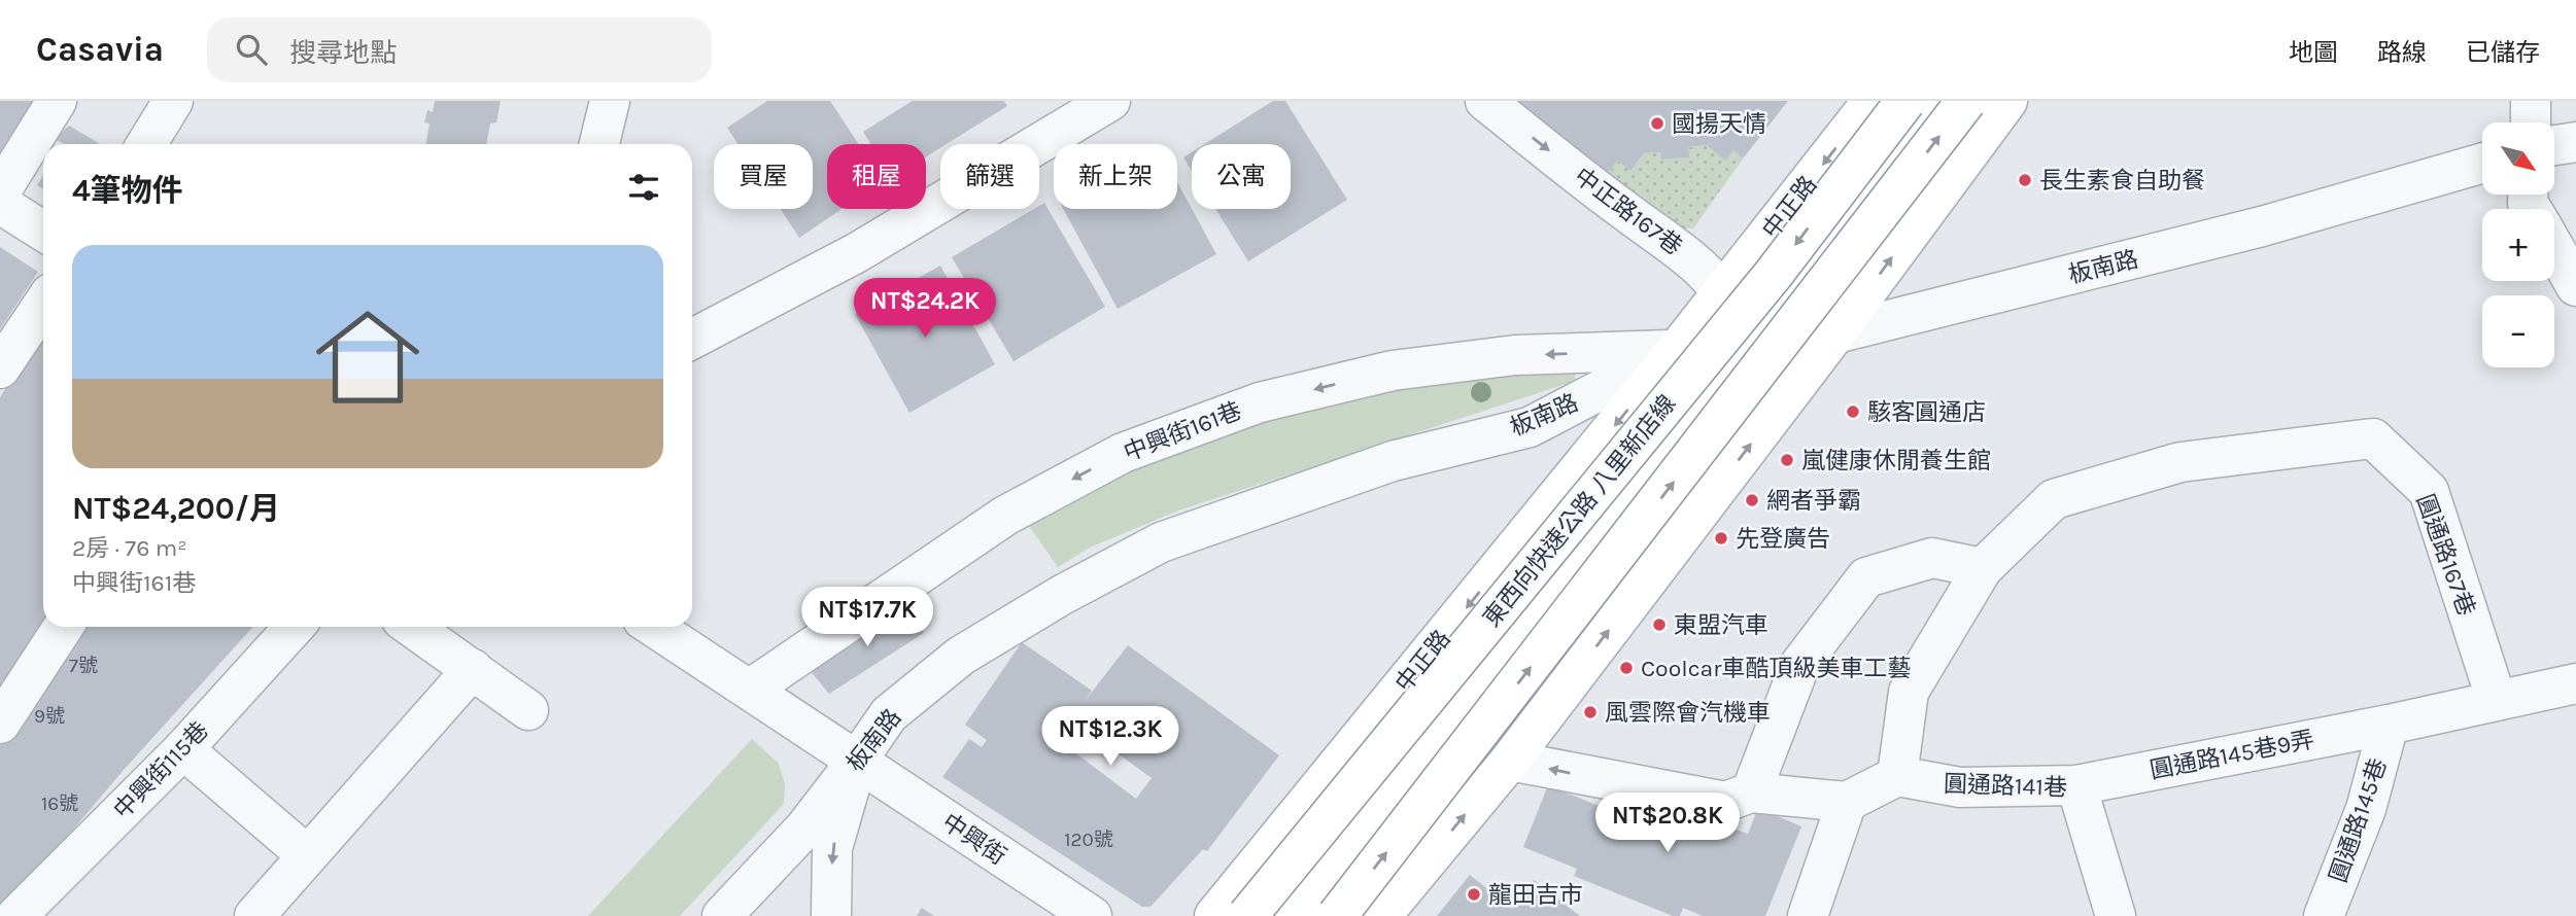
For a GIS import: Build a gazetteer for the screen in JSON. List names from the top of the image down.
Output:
{
  "streets": {
    "main road": ["中正路", "東西向快速公路 八里新店線"],
    "street": [
      "中正路167巷",
      "板南路",
      "中興街161巷",
      "圓通路167巷",
      "圓通路145巷9弄",
      "中興街115巷",
      "圓通路141巷",
      "圓通路145巷",
      "中興街"
    ]
  },
  "crossings": [
    ["中正路", "中正路167巷"],
    ["中正路", "板南路"],
    ["中正路", "中興街161巷"],
    ["中正路167巷", "板南路"],
    ["板南路", "中興街161巷"],
    ["板南路", "中興街"],
    ["中興街161巷", "中興街"],
    ["圓通路145巷9弄", "圓通路141巷"],
    ["圓通路145巷9弄", "圓通路145巷"]
  ],
  "one_way": ["中正路167巷"],
  "places": [
    "國揚天情",
    "長生素食自助餐",
    "駭客圓通店",
    "嵐健康休閒養生館",
    "網者爭霸",
    "先登廣告",
    "東盟汽車",
    "Coolcar車酷頂級美車工藝",
    "風雲際會汽機車",
    "龍田吉市"
  ],
  "house_numbers": [
    "7號",
    "9號",
    "16號",
    "120號"
  ],
  "north": "bottom right",
  "page": {
    "header": "Casavia",
    "search": "搜尋地點",
    "nav": ["地圖", "路線", "已儲存"],
    "map_buttons": ["+", "−"],
    "chip": [
      "買屋",
      "租屋",
      "篩選",
      "新上架",
      "公寓"
    ],
    "heading": "4筆物件",
    "list": [
      {
        "name": "NT$24,200/月",
        "note": "2房 · 76 m² · 中興街161巷"
      }
    ],
    "price": [
      "NT$24.2K",
      "NT$17.7K",
      "NT$12.3K",
      "NT$20.8K"
    ]
  }
}
